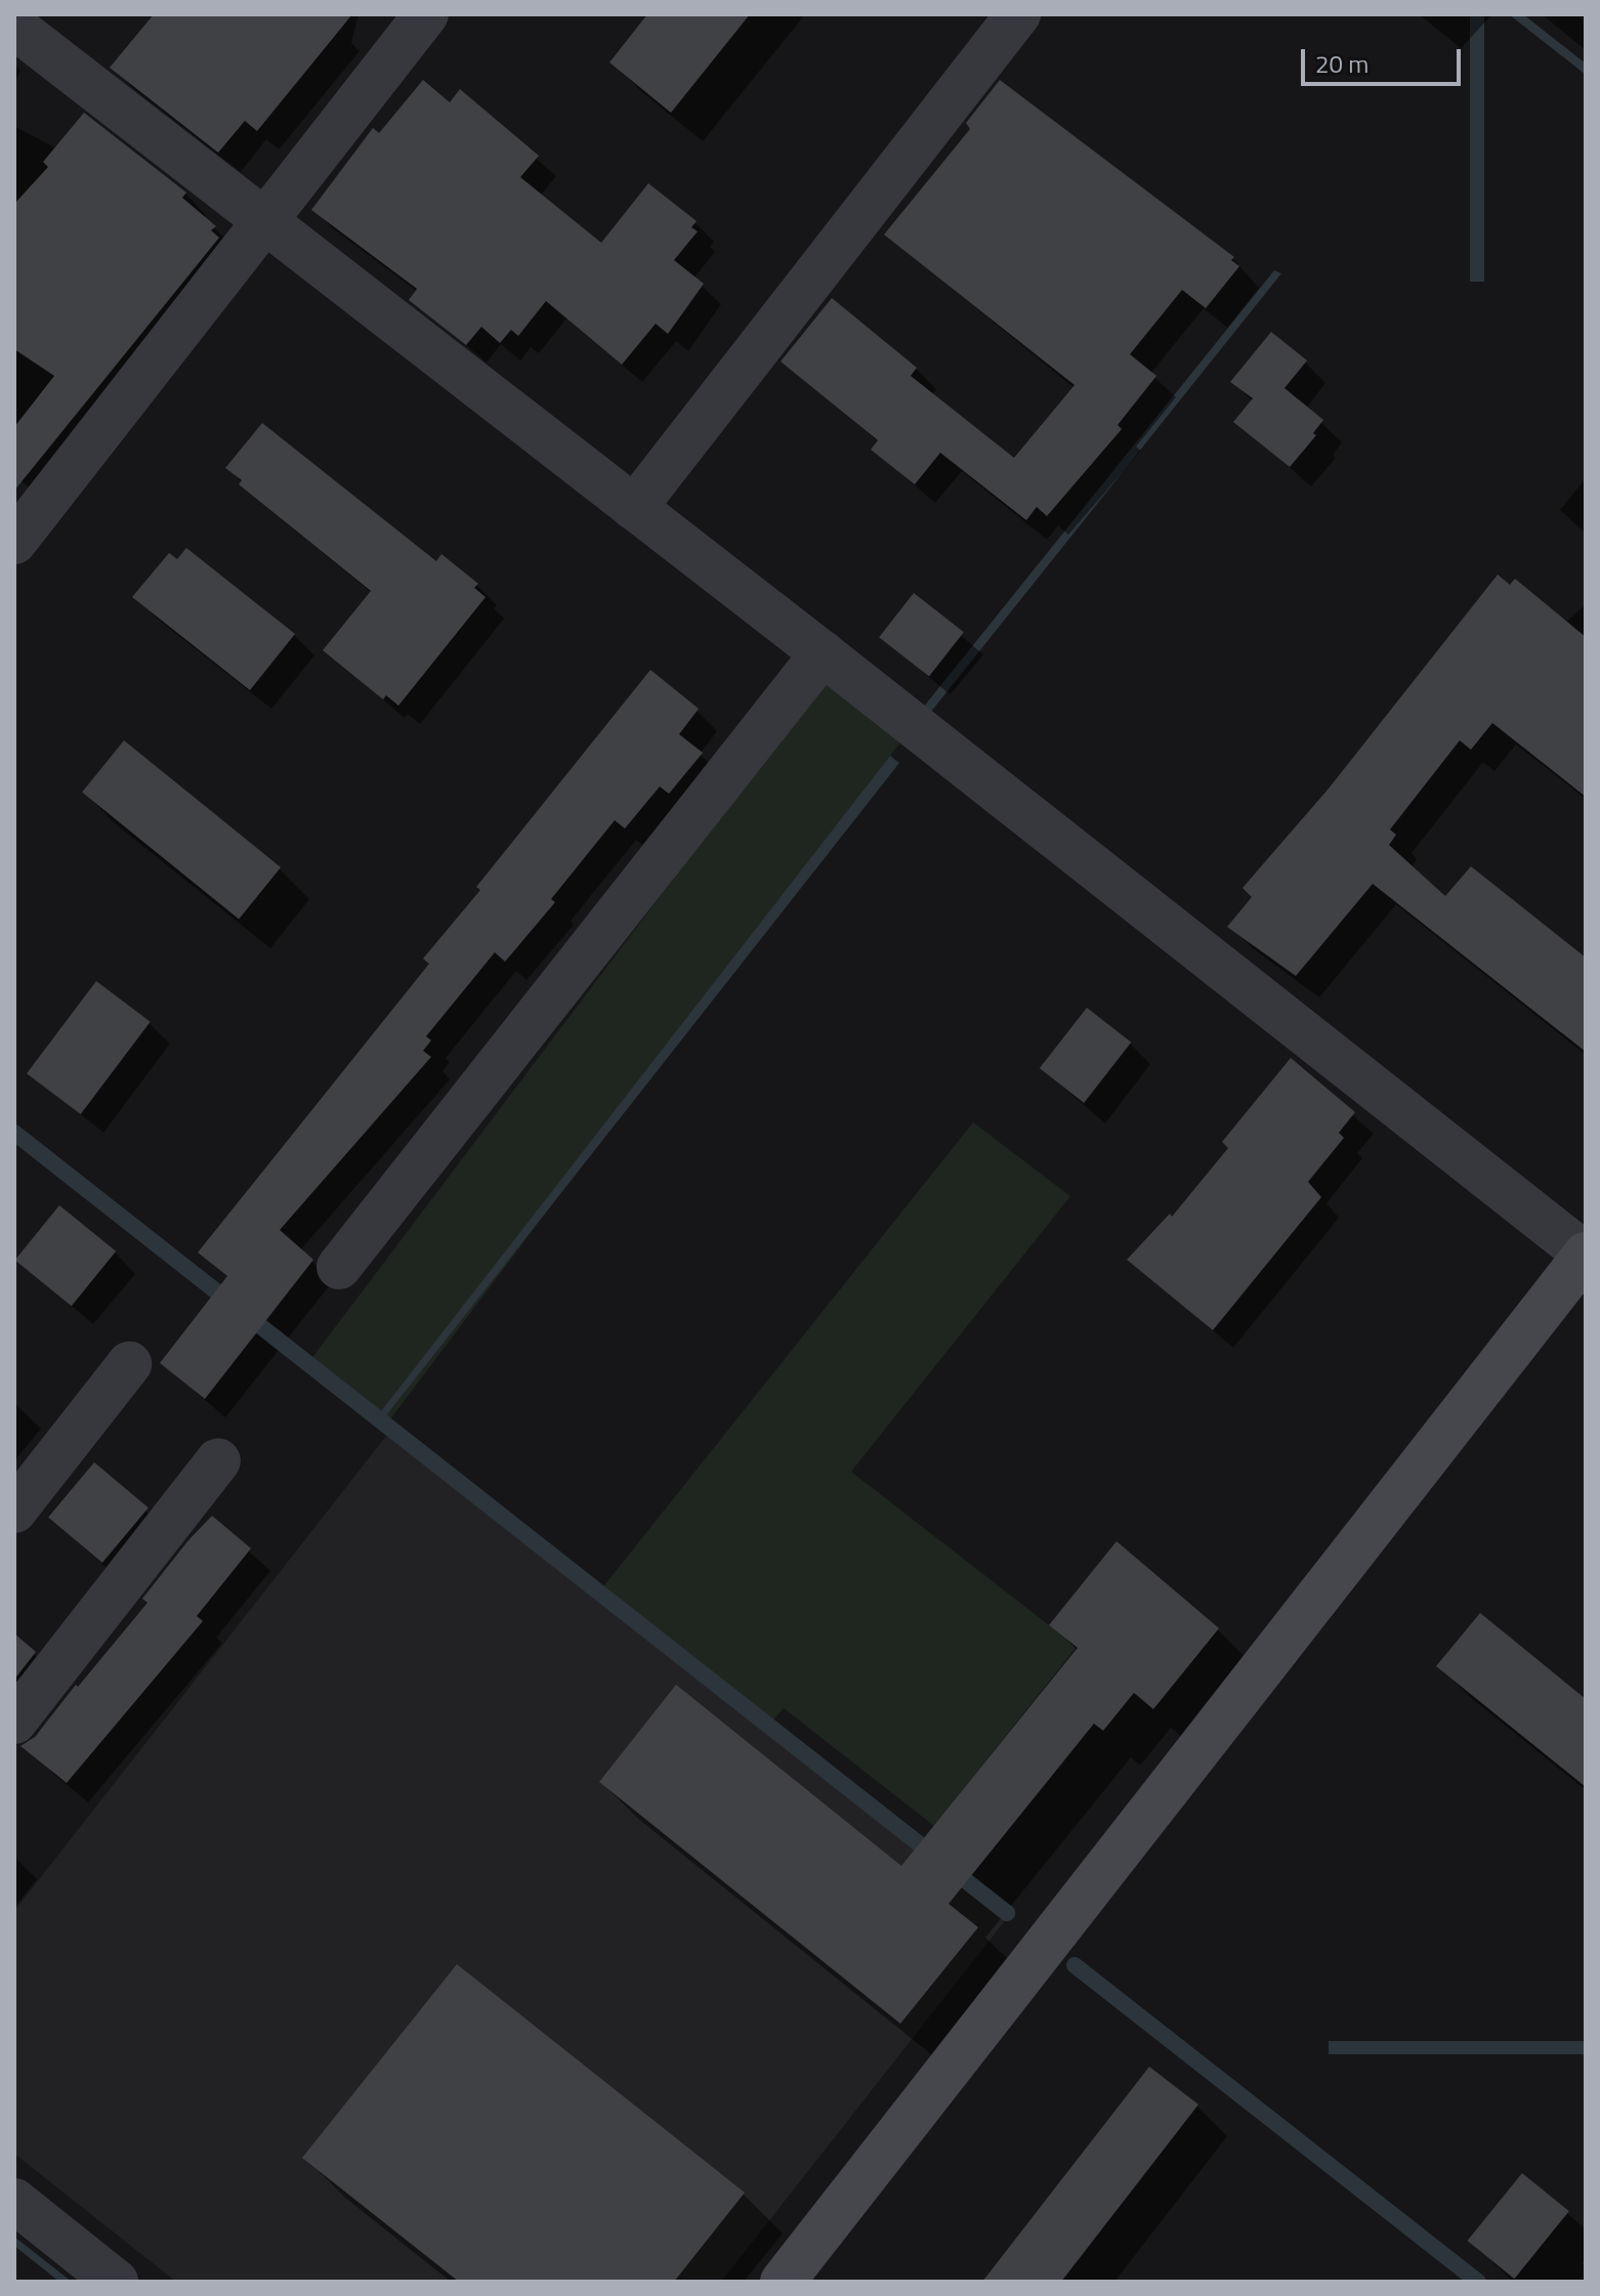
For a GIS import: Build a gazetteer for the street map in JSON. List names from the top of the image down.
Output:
{
  "scale_bar": "20 m"
}
